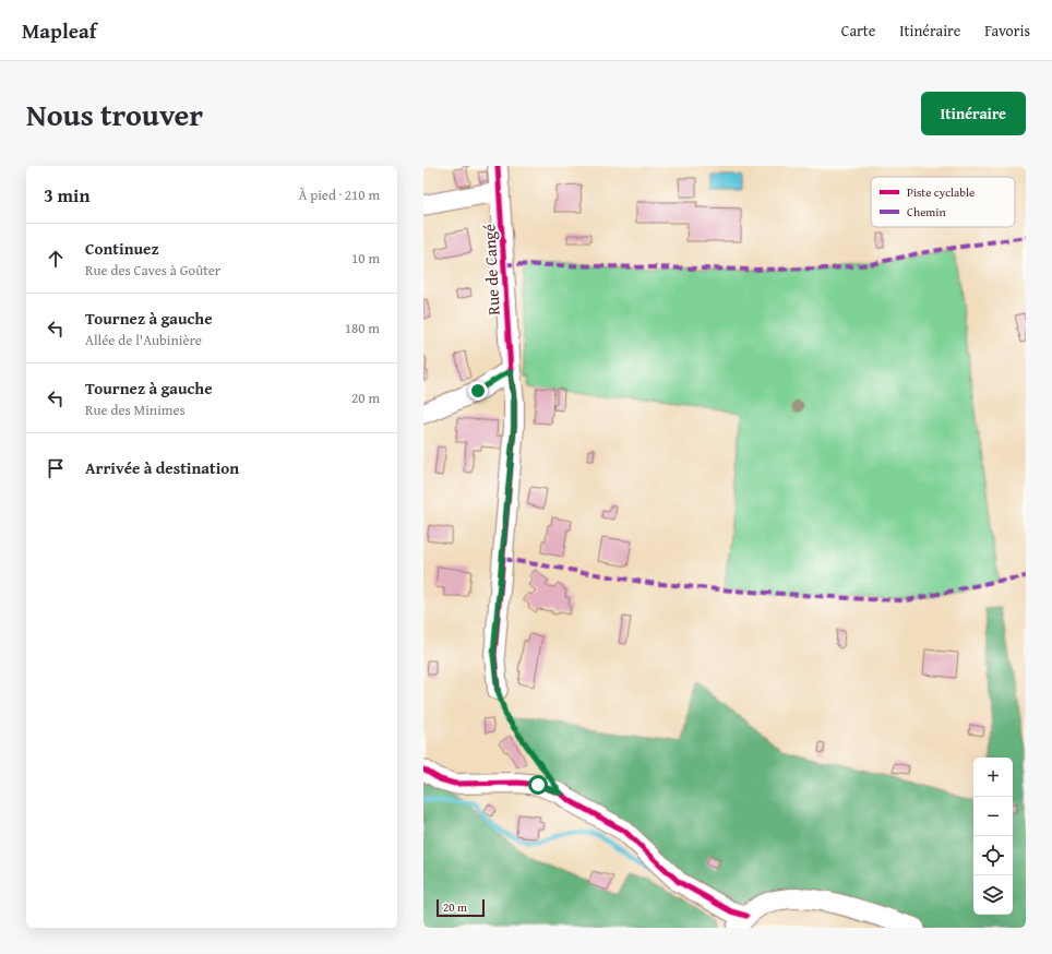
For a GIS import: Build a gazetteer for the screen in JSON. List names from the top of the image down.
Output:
{
  "streets": {
    "street": ["Rue de Cangé"]
  },
  "legend": ["Piste cyclable", "Chemin"],
  "scale_bar": "20 m",
  "page": {
    "header": "Mapleaf",
    "nav": ["Carte", "Itinéraire", "Favoris"],
    "title": "Nous trouver",
    "buttons": "Itinéraire",
    "heading": ["3 min", "À pied · 210 m"],
    "list": [
      ["Continuez", "Rue des Caves à Goûter", "10 m"],
      ["Tournez à gauche", "Allée de l'Aubinière", "180 m"],
      ["Tournez à gauche", "Rue des Minimes", "20 m"],
      "Arrivée à destination"
    ],
    "map_buttons": ["+", "−"],
    "scale": "20 m"
  }
}
